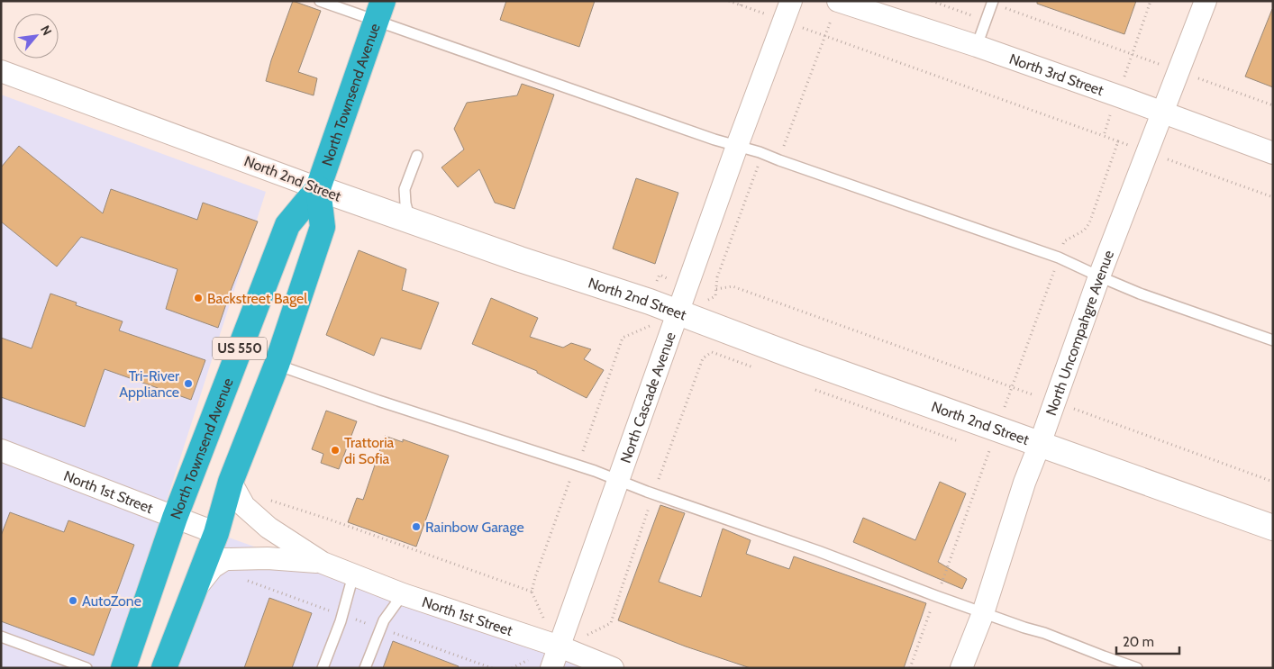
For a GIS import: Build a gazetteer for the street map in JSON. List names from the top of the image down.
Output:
{
  "streets": {
    "highway": ["North Townsend Avenue", "US 550"],
    "street": [
      "North 3rd Street",
      "North 2nd Street",
      "North Uncompahgre Avenue",
      "North Cascade Avenue",
      "North 1st Street"
    ]
  },
  "crossings": [
    ["North 3rd Street", "North Uncompahgre Avenue"],
    ["North Townsend Avenue", "North 2nd Street"],
    ["North Townsend Avenue", "North 1st Street"],
    ["North 2nd Street", "North Uncompahgre Avenue"],
    ["North 2nd Street", "North Cascade Avenue"],
    ["North Cascade Avenue", "North 1st Street"]
  ],
  "places": [
    "Backstreet Bagel",
    "Tri-River Appliance",
    "Trattoria di Sofia",
    "Rainbow Garage",
    "AutoZone"
  ],
  "scale_bar": "20 m",
  "north": "top right"
}
